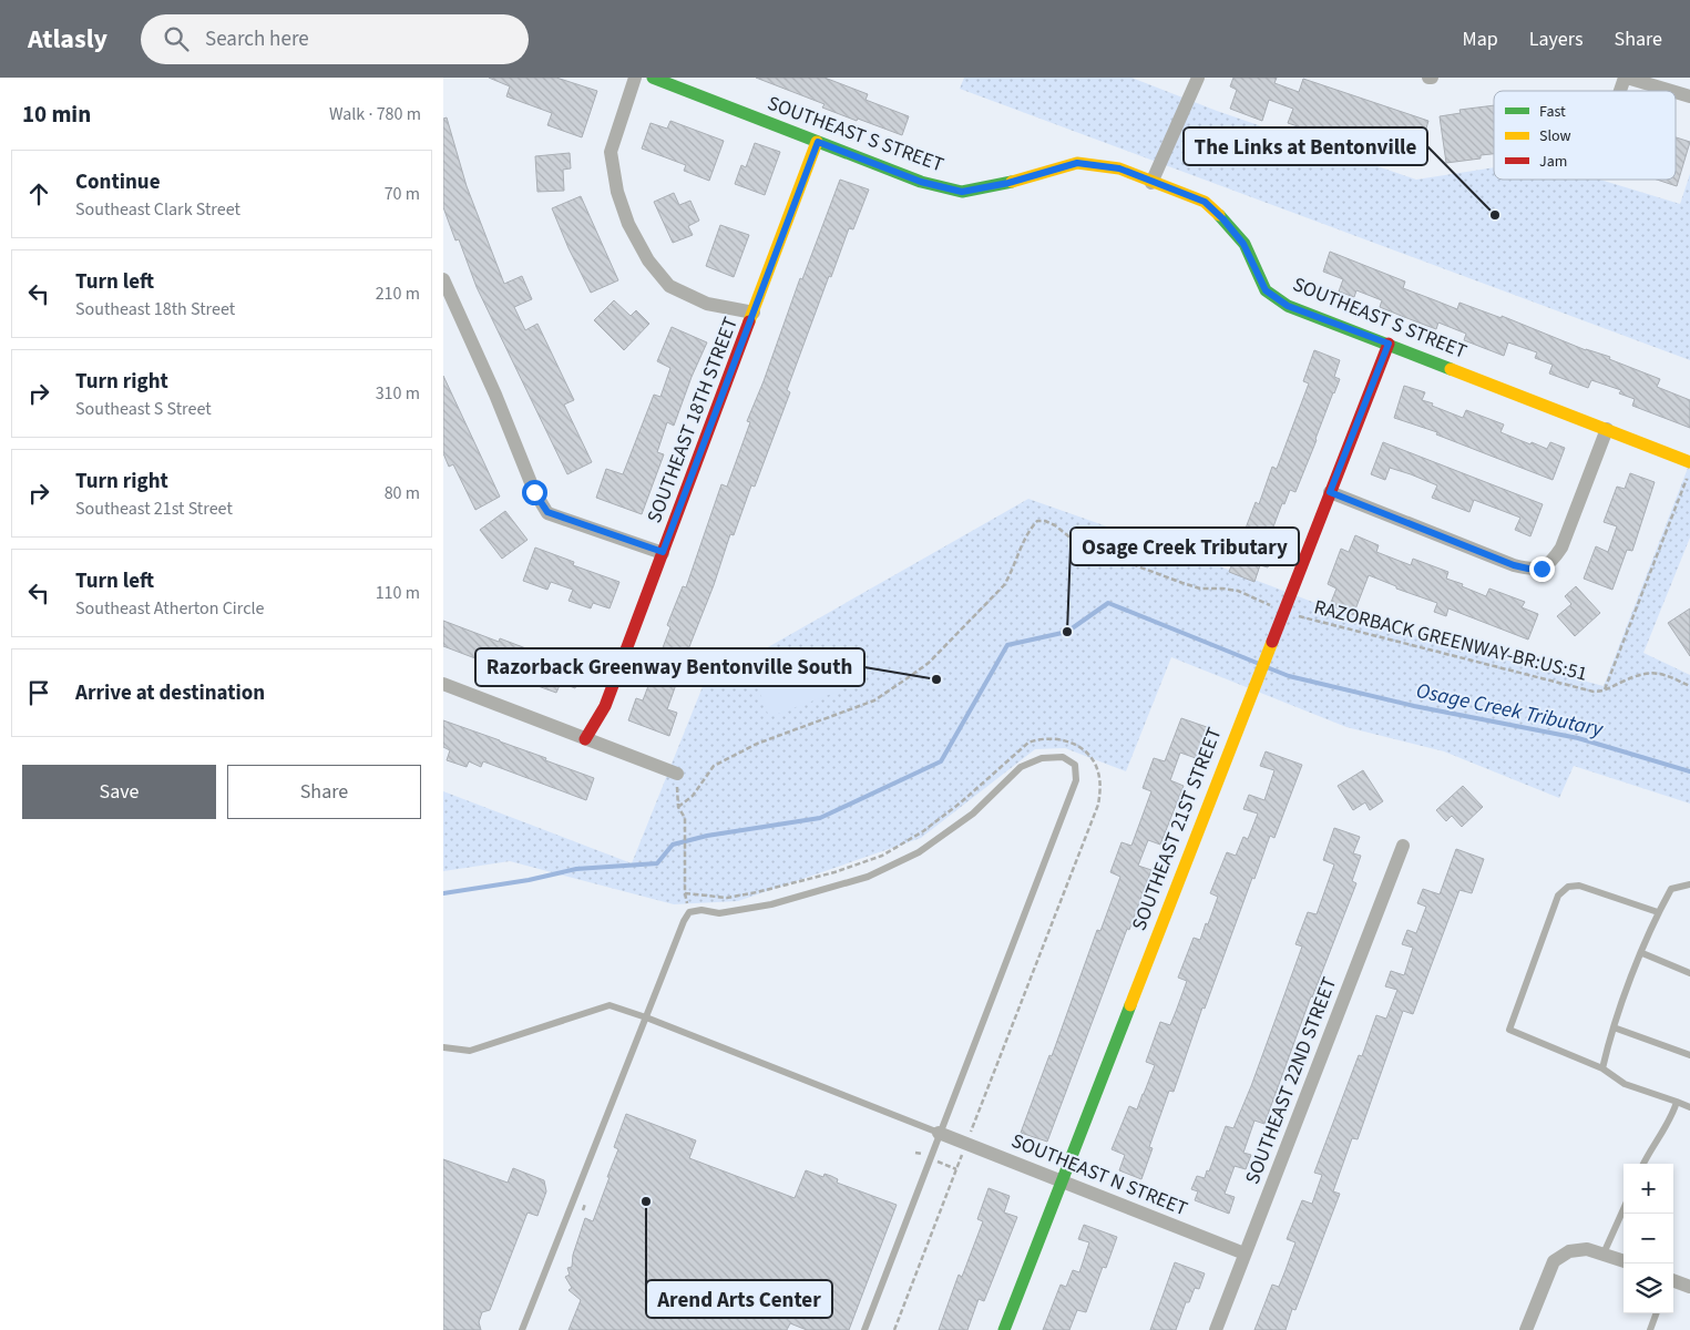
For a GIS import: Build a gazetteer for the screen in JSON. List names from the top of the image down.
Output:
{
  "streets": {
    "street": [
      "SOUTHEAST S STREET",
      "SOUTHEAST 18TH STREET",
      "SOUTHEAST 21ST STREET",
      "SOUTHEAST 22ND STREET",
      "SOUTHEAST N STREET"
    ],
    "path": ["RAZORBACK GREENWAY-BR:US:51"]
  },
  "crossings": [
    ["SOUTHEAST S STREET", "SOUTHEAST 18TH STREET"],
    ["SOUTHEAST S STREET", "SOUTHEAST 21ST STREET"],
    ["SOUTHEAST 21ST STREET", "SOUTHEAST N STREET"],
    ["SOUTHEAST 22ND STREET", "SOUTHEAST N STREET"]
  ],
  "water": ["Osage Creek Tributary"],
  "places": [
    "The Links at Bentonville",
    "Osage Creek Tributary",
    "Razorback Greenway Bentonville South",
    "Arend Arts Center"
  ],
  "legend": ["Fast", "Slow", "Jam"],
  "page": {
    "header": "Atlasly",
    "search": "Search here",
    "nav": ["Map", "Layers", "Share"],
    "heading": ["10 min", "Walk · 780 m"],
    "list": [
      ["Continue", "Southeast Clark Street", "70 m"],
      ["Turn left", "Southeast 18th Street", "210 m"],
      ["Turn right", "Southeast S Street", "310 m"],
      ["Turn right", "Southeast 21st Street", "80 m"],
      ["Turn left", "Southeast Atherton Circle", "110 m"],
      "Arrive at destination"
    ],
    "buttons": ["Save", "Share"],
    "map_buttons": ["+", "−"]
  }
}
